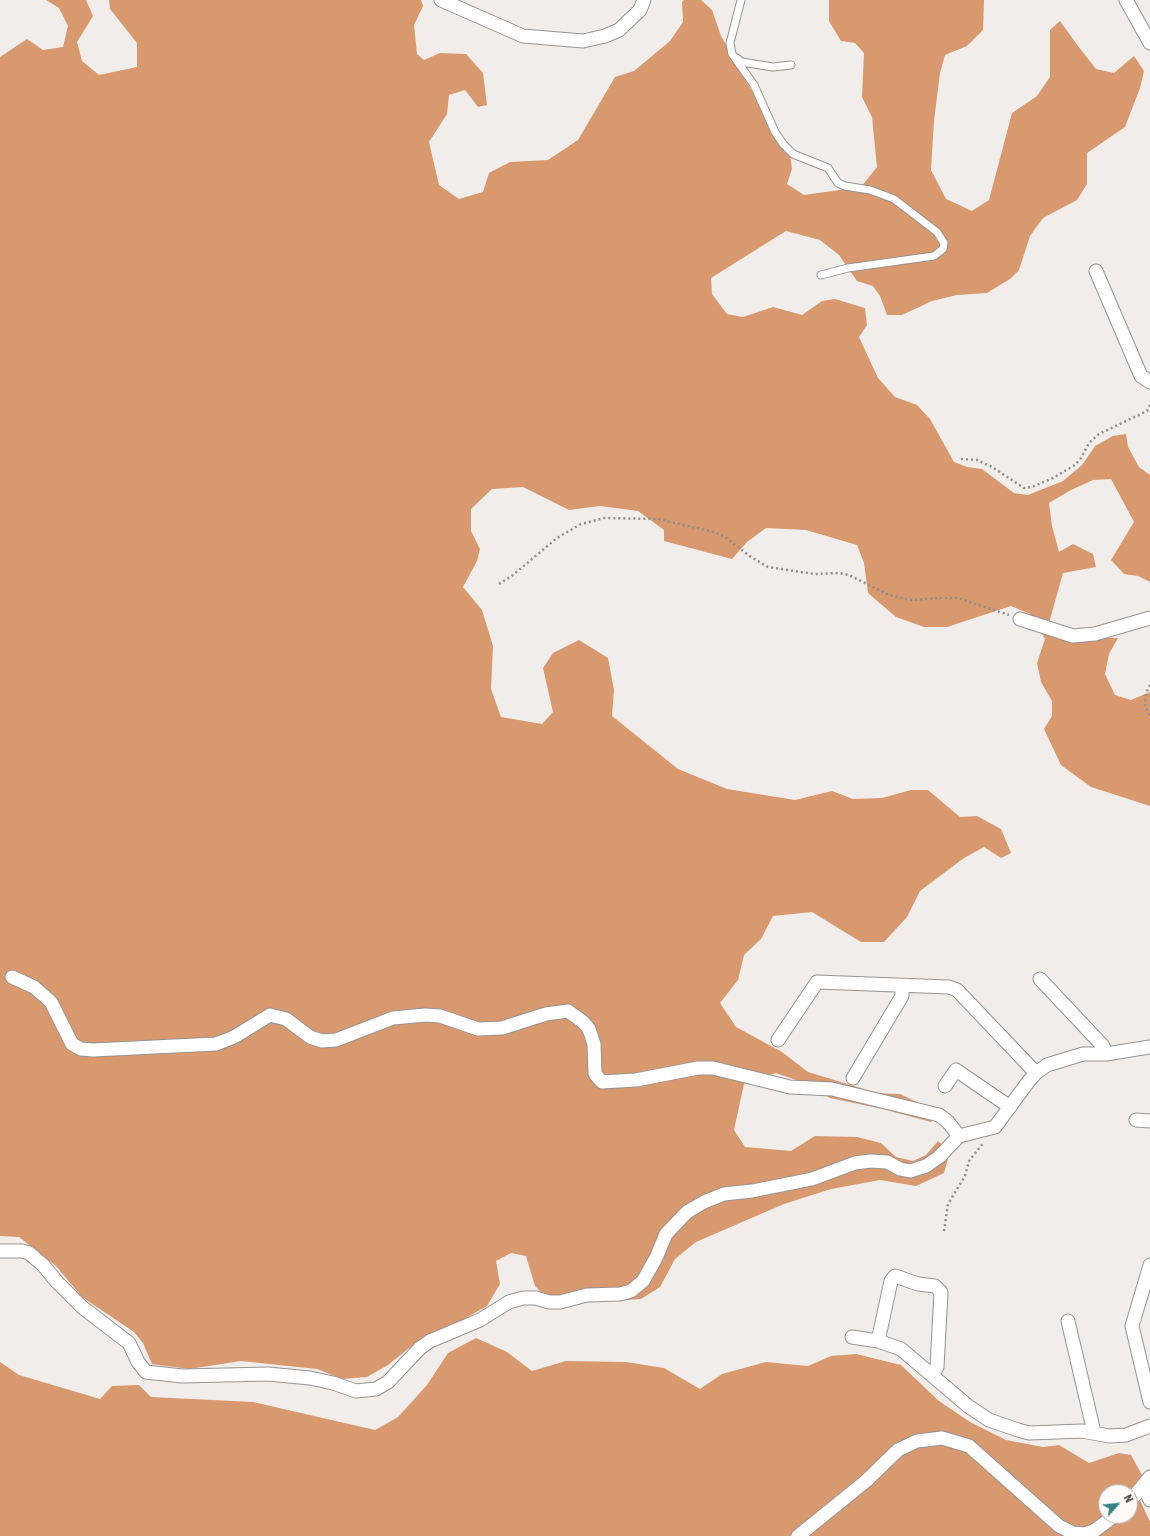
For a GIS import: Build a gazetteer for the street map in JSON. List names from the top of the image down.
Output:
{
  "north": "top right"
}
